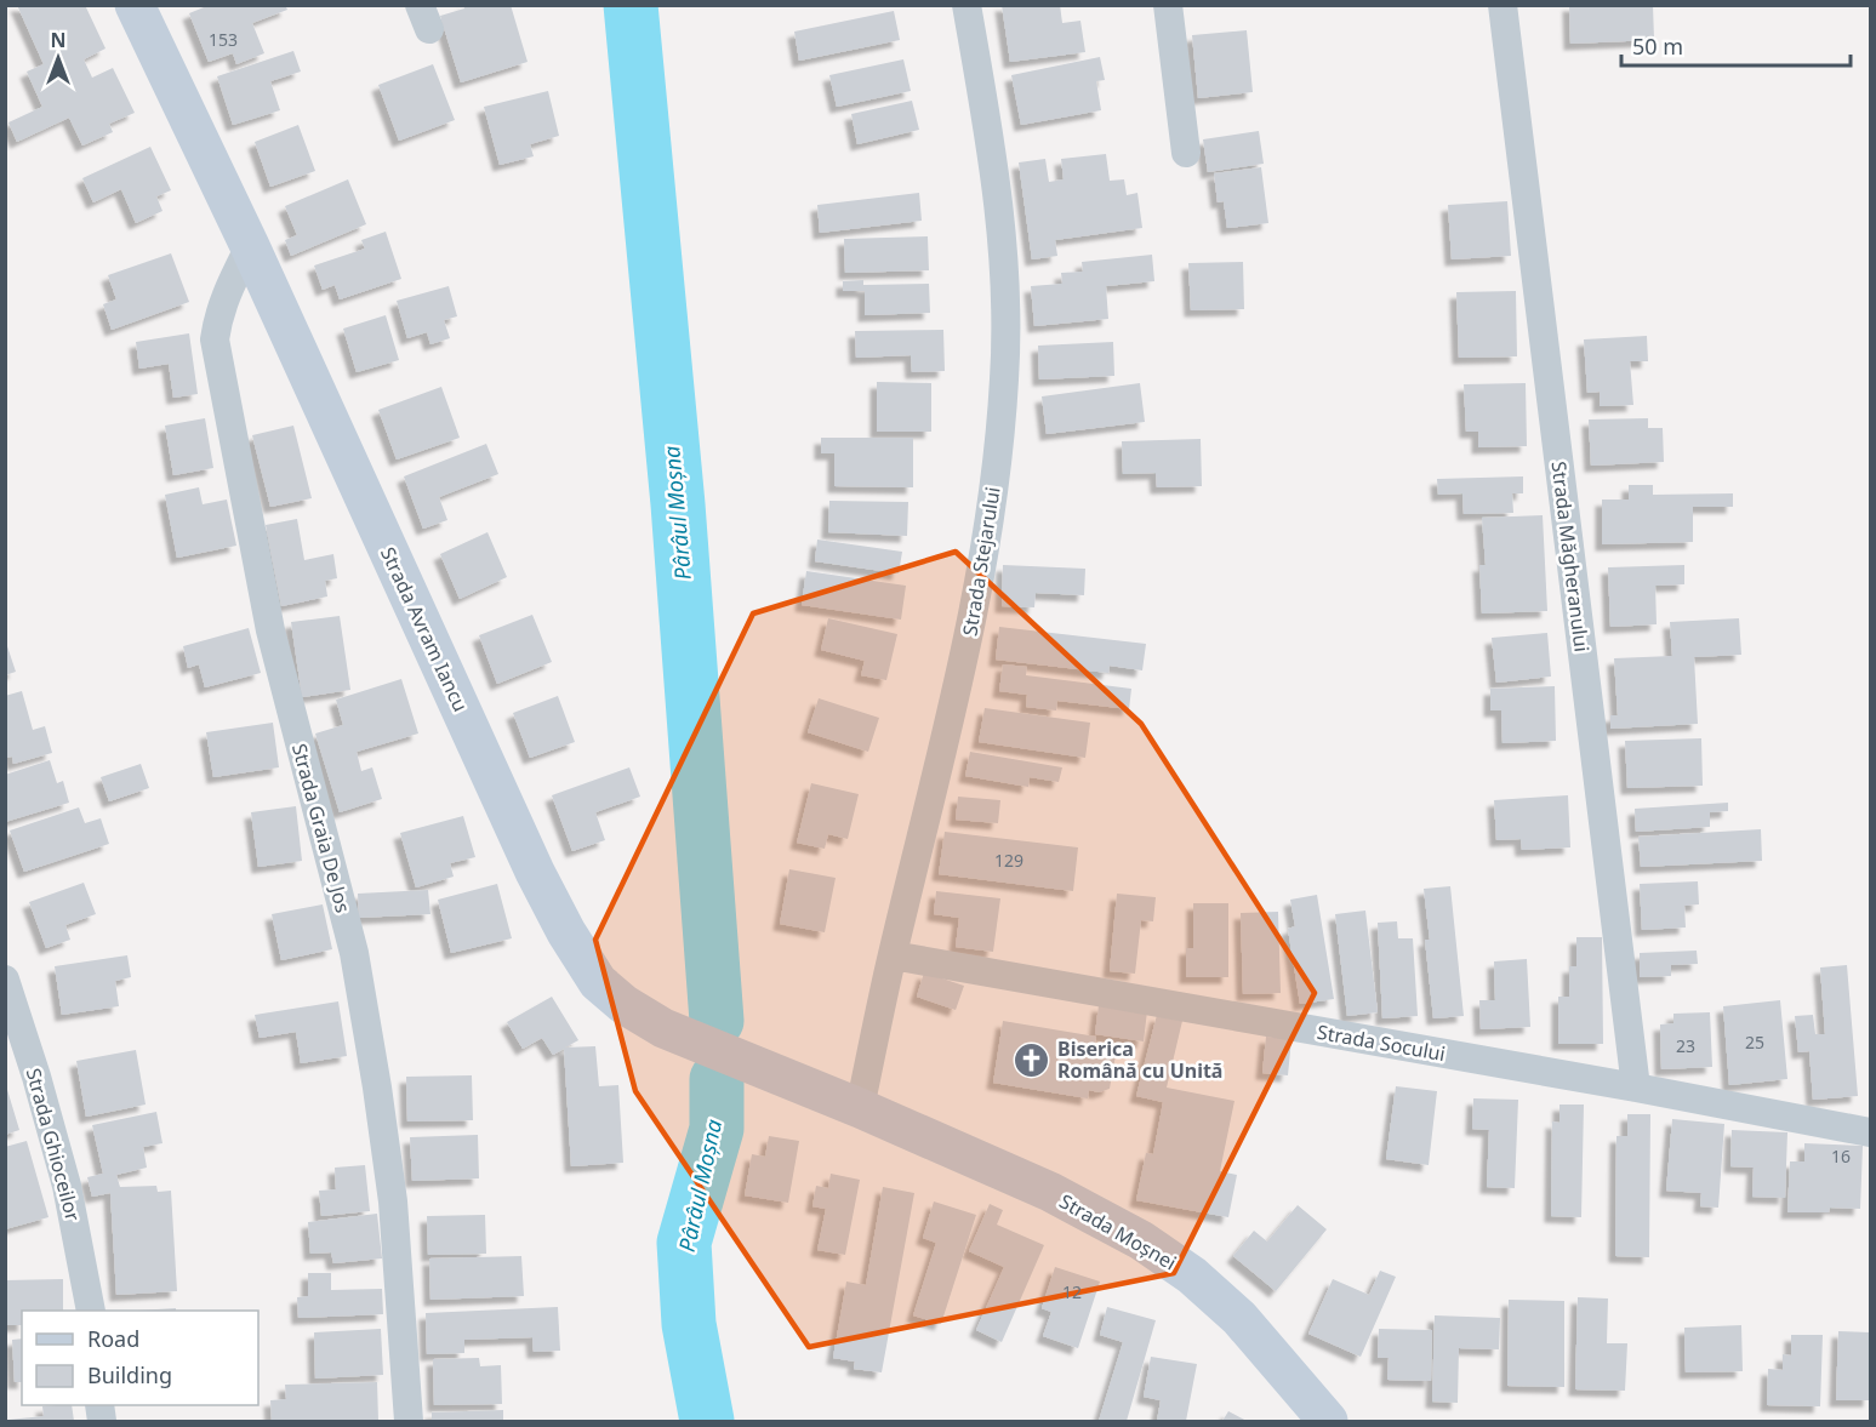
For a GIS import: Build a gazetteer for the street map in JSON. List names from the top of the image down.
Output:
{
  "streets": {
    "main road": ["Strada Avram Iancu", "Strada Moșnei"],
    "street": [
      "Strada Măgheranului",
      "Strada Stejarului",
      "Strada Graia De Jos",
      "Strada Socului",
      "Strada Ghioceilor"
    ]
  },
  "crossings": [
    ["Strada Măgheranului", "Strada Socului"],
    ["Strada Stejarului", "Strada Avram Iancu"],
    ["Strada Stejarului", "Strada Socului"],
    ["Strada Stejarului", "Strada Moșnei"],
    ["Strada Avram Iancu", "Strada Graia De Jos"],
    ["Strada Avram Iancu", "Strada Moșnei"]
  ],
  "water": ["Pârâul Moșna"],
  "places": {
    "church": ["Biserica Română cu Unită"]
  },
  "house_numbers": [
    "153",
    "129",
    "25",
    "23",
    "16",
    "12"
  ],
  "legend": ["Road", "Building"],
  "scale_bar": "50 m",
  "north": "top"
}
